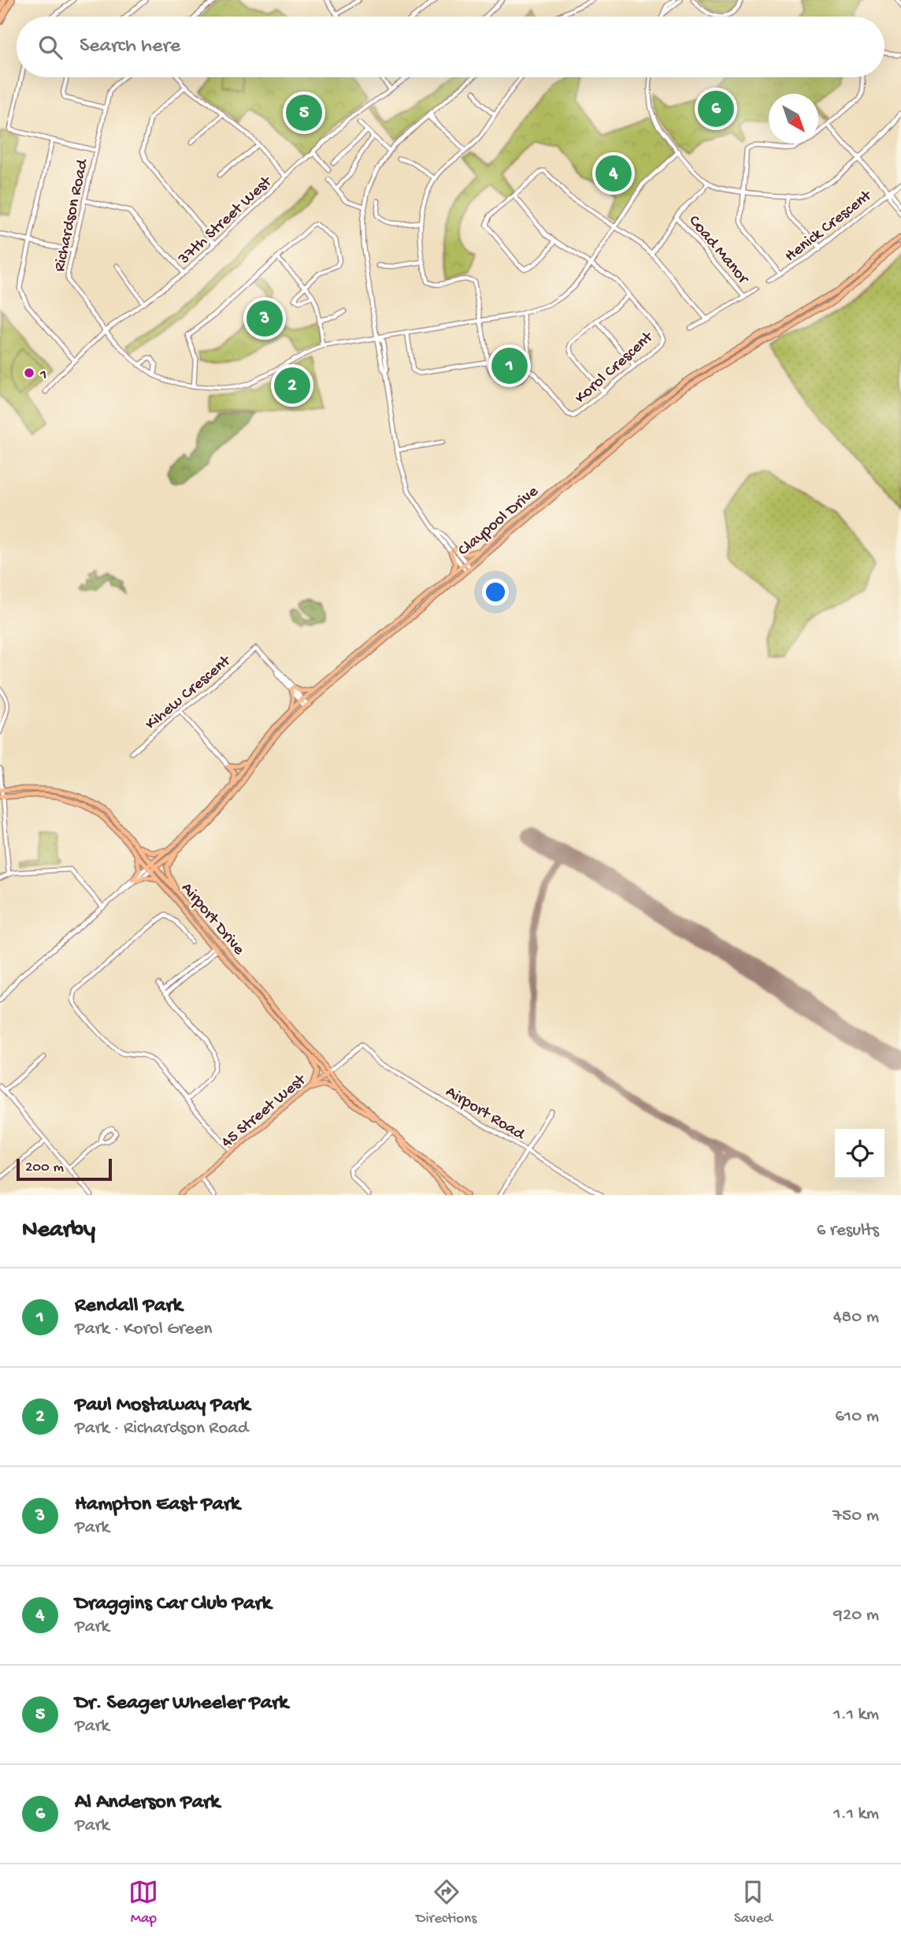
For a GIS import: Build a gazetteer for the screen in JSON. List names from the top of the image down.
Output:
{
  "streets": {
    "main road": ["Claypool Drive", "Airport Drive", "45 Street West"],
    "street": [
      "Richardson Road",
      "37th Street West",
      "Henick Crescent",
      "Coad Manor",
      "Korol Crescent",
      "Kihew Crescent",
      "Airport Road"
    ]
  },
  "crossings": [
    ["Richardson Road", "37th Street West"],
    ["Richardson Road", "Korol Crescent"],
    ["Claypool Drive", "Airport Drive"],
    ["Airport Drive", "45 Street West"],
    ["45 Street West", "Airport Road"]
  ],
  "places": ["1"],
  "scale_bar": "200 m",
  "north": "bottom right",
  "page": {
    "search": "Search here",
    "pins": [
      "6",
      "5",
      "4",
      "3",
      "1",
      "2"
    ],
    "scale": "200 m",
    "heading": ["Nearby", "6 results"],
    "list": [
      {
        "mark": "1",
        "name": "Rendall Park",
        "note": "Park · Korol Green",
        "value": "480 m"
      },
      {
        "mark": "2",
        "name": "Paul Mostaway Park",
        "note": "Park · Richardson Road",
        "value": "610 m"
      },
      {
        "mark": "3",
        "name": "Hampton East Park",
        "note": "Park",
        "value": "750 m"
      },
      {
        "mark": "4",
        "name": "Draggins Car Club Park",
        "note": "Park",
        "value": "920 m"
      },
      {
        "mark": "5",
        "name": "Dr. Seager Wheeler Park",
        "note": "Park",
        "value": "1.1 km"
      },
      {
        "mark": "6",
        "name": "Al Anderson Park",
        "note": "Park",
        "value": "1.1 km"
      }
    ],
    "nav": ["Map", "Directions", "Saved"]
  }
}
